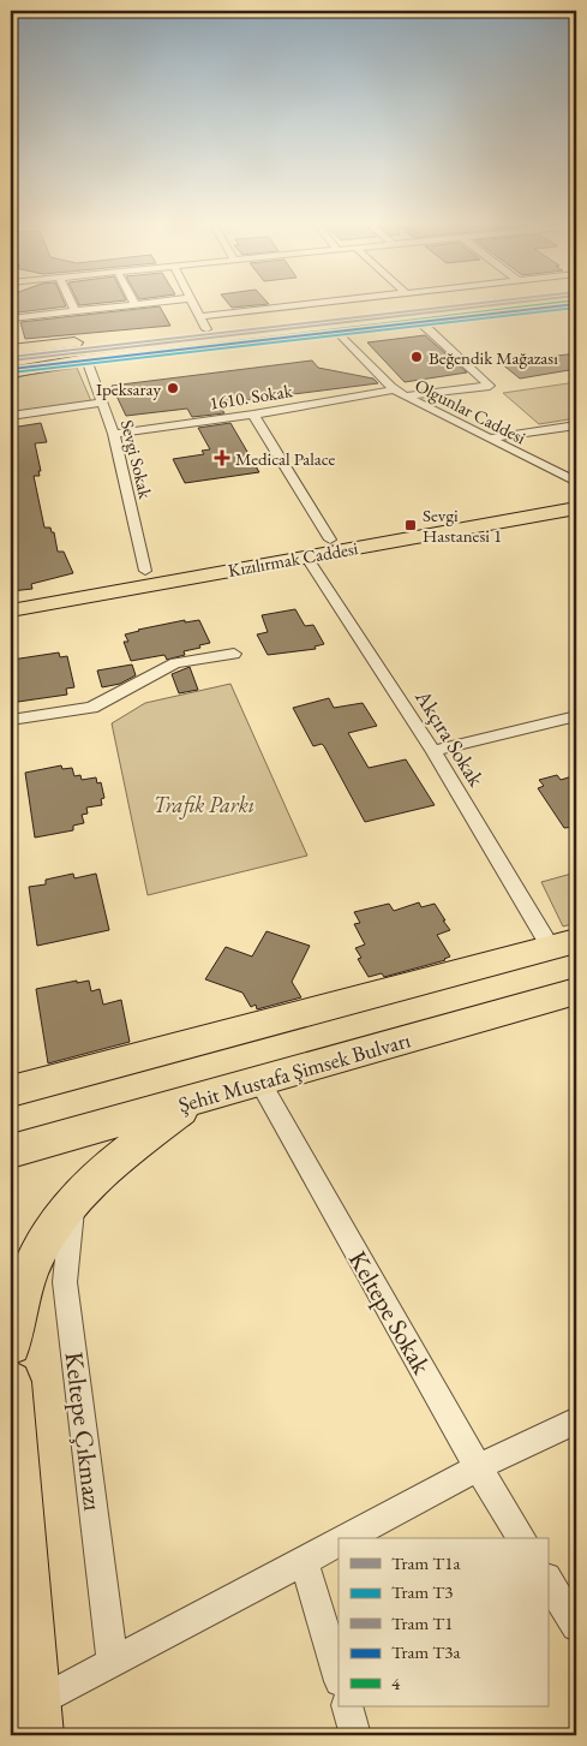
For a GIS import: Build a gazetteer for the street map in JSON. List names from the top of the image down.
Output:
{
  "streets": {
    "main road": ["Kızılırmak Caddesi", "Şehit Mustafa Şimsek Bulvarı"],
    "street": [
      "1610. Sokak",
      "Olgunlar Caddesi",
      "Sevgi Sokak",
      "Akçıra Sokak",
      "Keltepe Sokak",
      "Keltepe Çıkmazı"
    ]
  },
  "crossings": [
    ["1610. Sokak", "Olgunlar Caddesi"],
    ["1610. Sokak", "Sevgi Sokak"],
    ["Sevgi Sokak", "Kızılırmak Caddesi"],
    ["Kızılırmak Caddesi", "Akçıra Sokak"],
    ["Şehit Mustafa Şimsek Bulvarı", "Keltepe Sokak"]
  ],
  "parks": ["Trafik Parkı"],
  "places": {
    "other": ["Beğendik Mağazası", "Ipeksaray"],
    "health": ["Medical Palace"],
    "transit": ["Sevgi Hastanesi 1"]
  },
  "lines": [
    "tram line T1a",
    "tram line T1",
    "transit line 4",
    "tram line T3a",
    "tram line T3"
  ],
  "legend": [
    "Tram T1a",
    "Tram T3",
    "Tram T1",
    "Tram T3a",
    "4"
  ]
}
